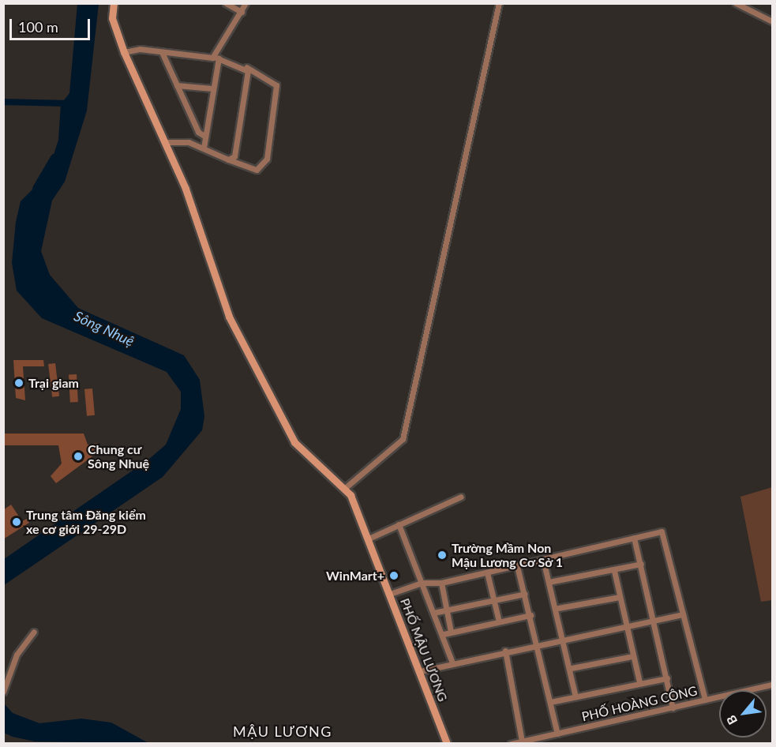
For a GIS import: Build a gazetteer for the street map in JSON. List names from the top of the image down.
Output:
{
  "streets": {
    "street": ["PHỐ MẬU LƯƠNG", "PHỐ HOÀNG CÔNG"]
  },
  "districts": ["MẬU LƯƠNG"],
  "water": ["Sông Nhuệ"],
  "places": [
    "Trại giam",
    "Chung cư Sông Nhuệ",
    "Trung tâm Đăng kiểm xe cơ giới 29-29D",
    "Trường Mầm Non Mậu Lương Cơ Sở 1",
    "WinMart+"
  ],
  "scale_bar": "100 m",
  "north": "bottom left"
}
